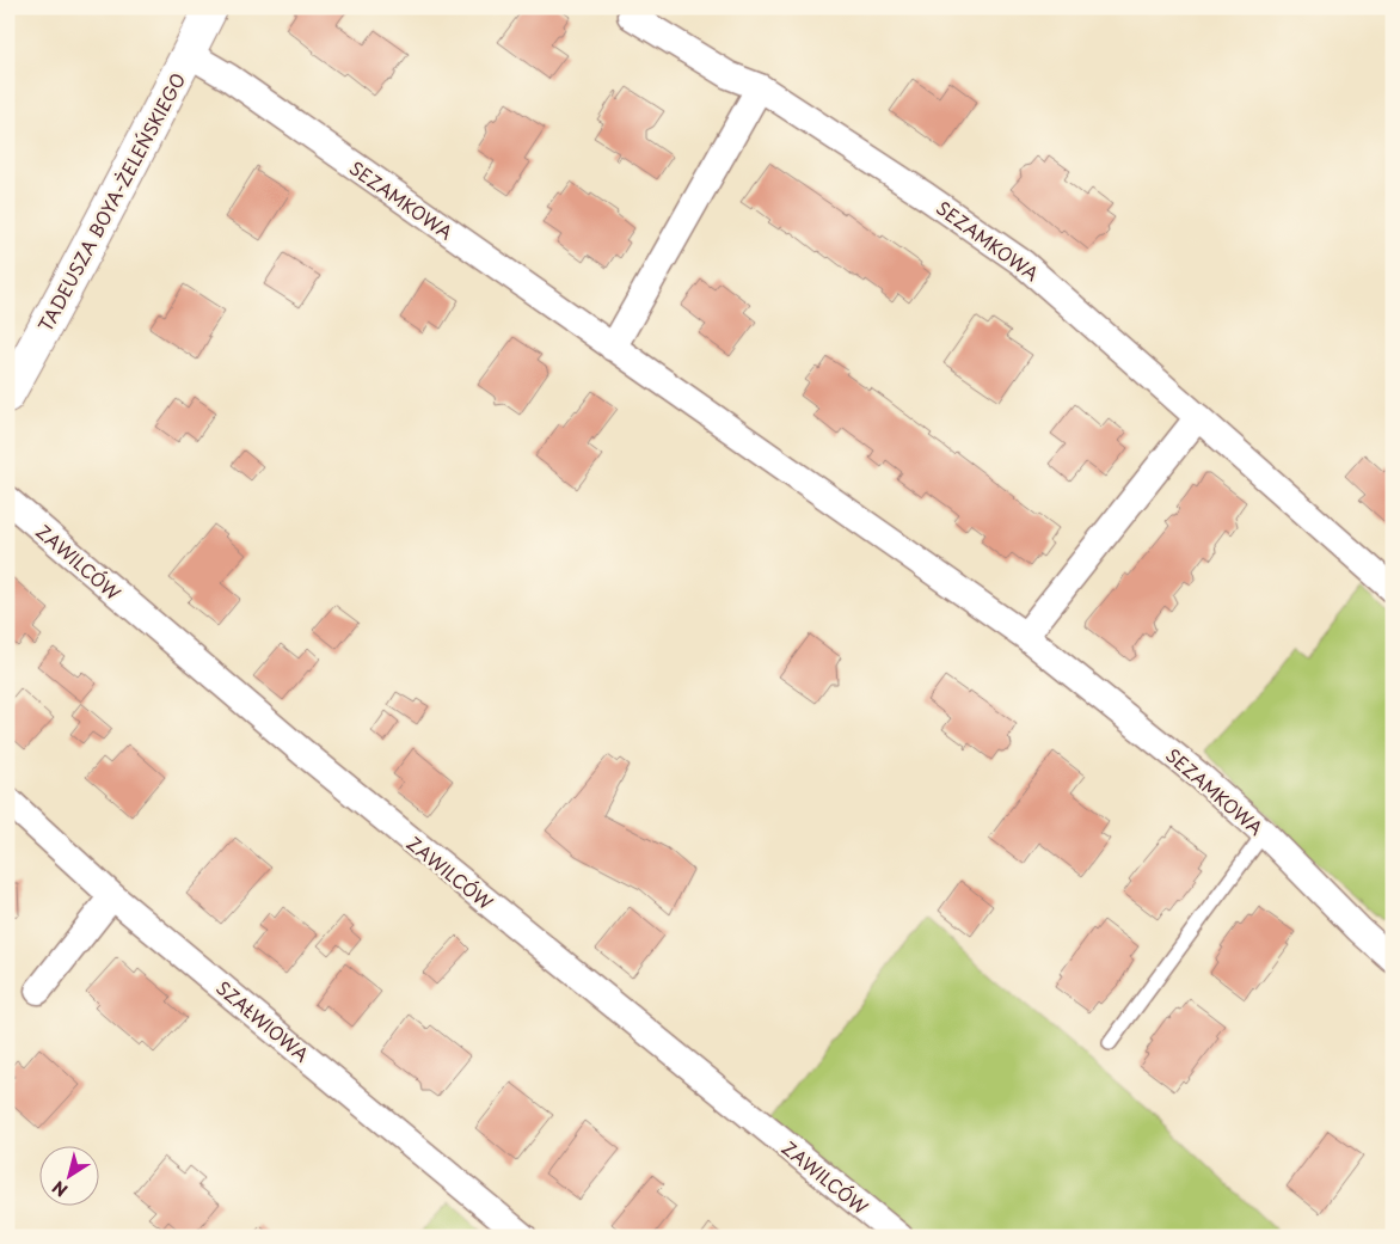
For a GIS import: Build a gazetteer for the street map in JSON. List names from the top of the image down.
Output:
{
  "streets": {
    "street": [
      "SEZAMKOWA",
      "TADEUSZA BOYA-ŻELEŃSKIEGO",
      "ZAWILCÓW",
      "SZAŁWIOWA"
    ]
  },
  "crossings": [
    ["SEZAMKOWA", "TADEUSZA BOYA-ŻELEŃSKIEGO"]
  ],
  "north": "bottom left"
}
